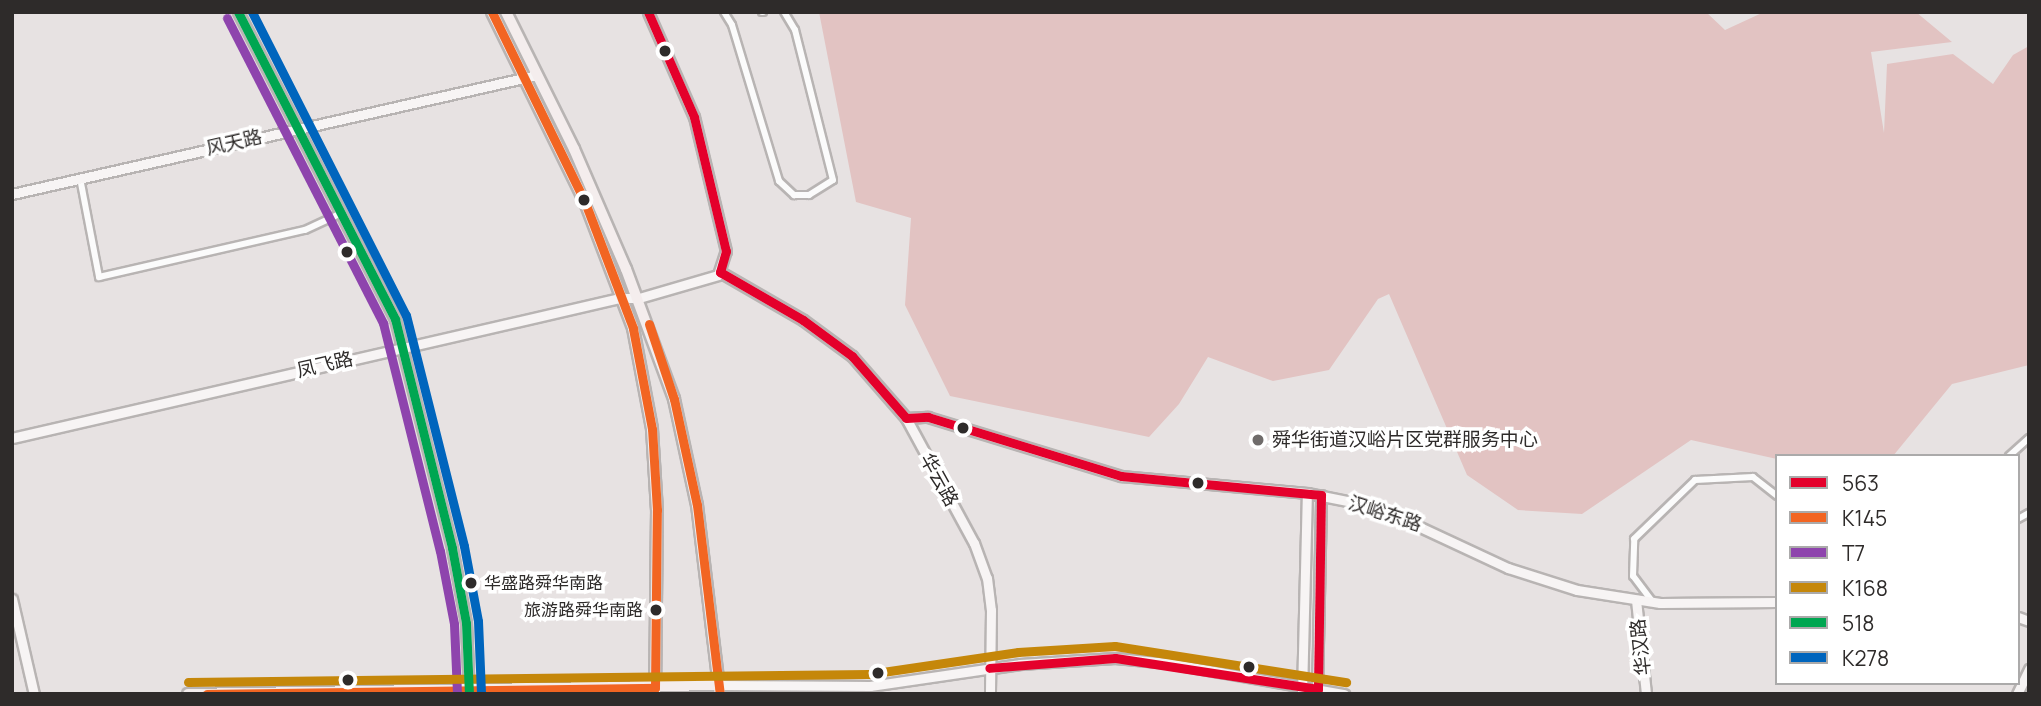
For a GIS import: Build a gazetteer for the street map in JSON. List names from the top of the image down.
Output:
{
  "streets": {
    "street": [
      "风天路",
      "凤飞路",
      "华云路",
      "汉峪东路",
      "华汉路"
    ]
  },
  "crossings": [
    ["华云路", "汉峪东路"],
    ["汉峪东路", "华汉路"]
  ],
  "places": ["舜华街道汉峪片区党群服务中心", "华盛路舜华南路", "旅游路舜华南路"],
  "lines": [
    "transit line 563",
    "transit line K145",
    "transit line 518",
    "transit line K278",
    "transit line T7",
    "transit line K168"
  ],
  "legend": [
    "563",
    "K145",
    "T7",
    "K168",
    "518",
    "K278"
  ]
}
